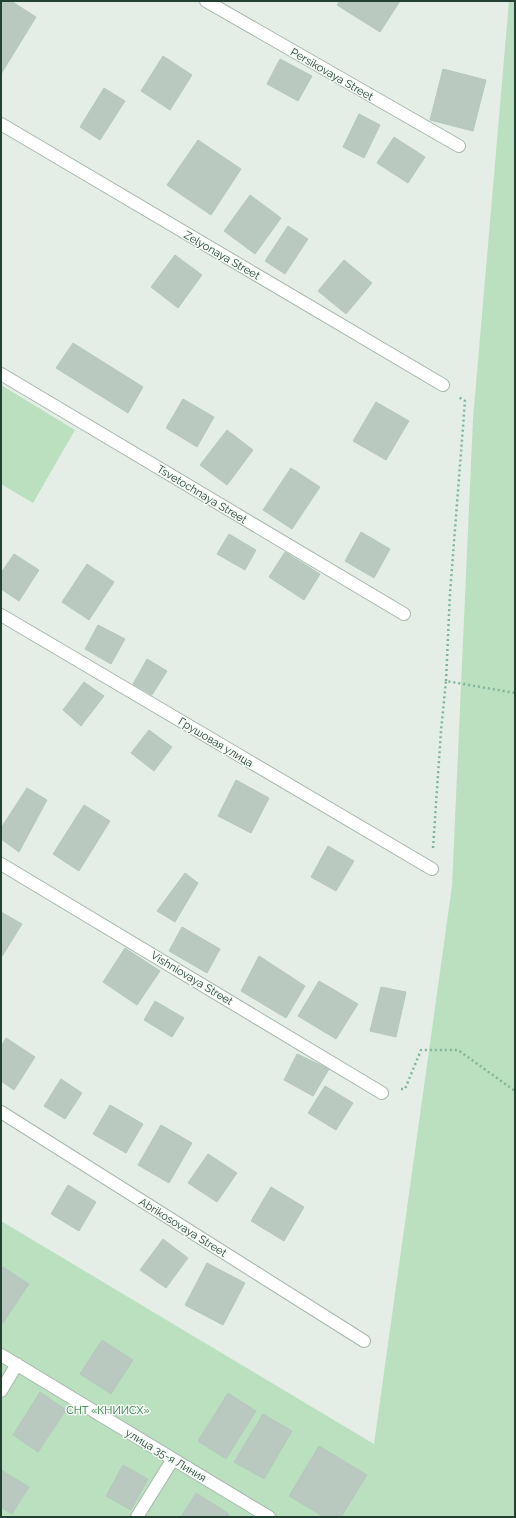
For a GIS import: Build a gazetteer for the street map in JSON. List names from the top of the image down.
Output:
{
  "streets": {
    "street": [
      "Persikovaya Street",
      "Zelyonaya Street",
      "Tsvetochnaya Street",
      "Грушовая улица",
      "Vishniovaya Street",
      "Abrikosovaya Street",
      "улица 35-я Линия"
    ]
  },
  "parks": ["СНТ «КНИИСХ»"]
}
